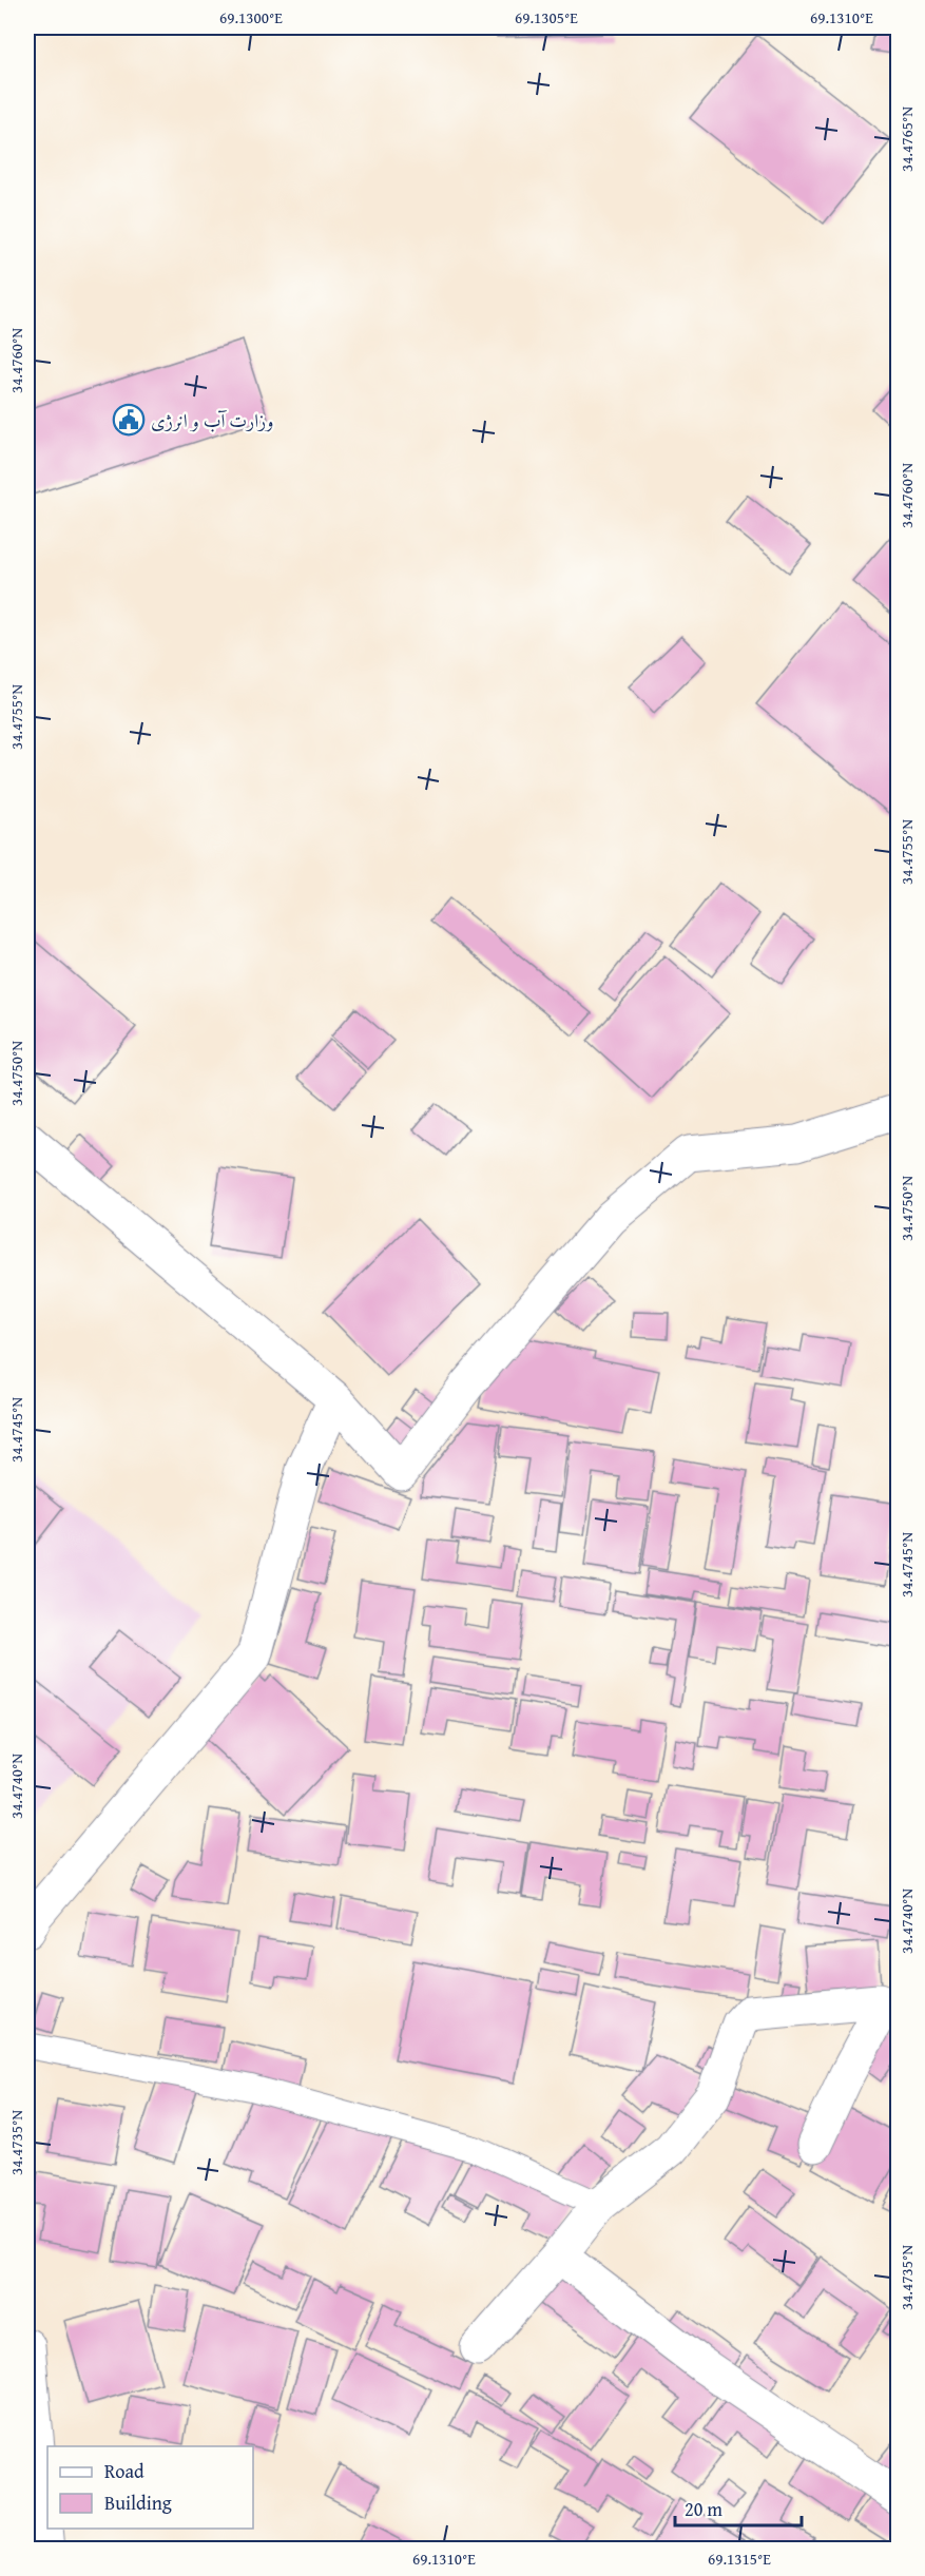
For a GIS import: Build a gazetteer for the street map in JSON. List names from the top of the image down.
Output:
{
  "places": {
    "public building": ["وزارت آب و انرژی"]
  },
  "legend": ["Road", "Building"],
  "scale_bar": "20 m",
  "coordinates": [
    "69.1300°E",
    "69.1305°E",
    "69.1310°E",
    "34.4765°N",
    "34.4760°N",
    "34.4755°N",
    "34.4750°N",
    "34.4745°N",
    "34.4740°N",
    "34.4735°N",
    "69.1315°E"
  ]
}
